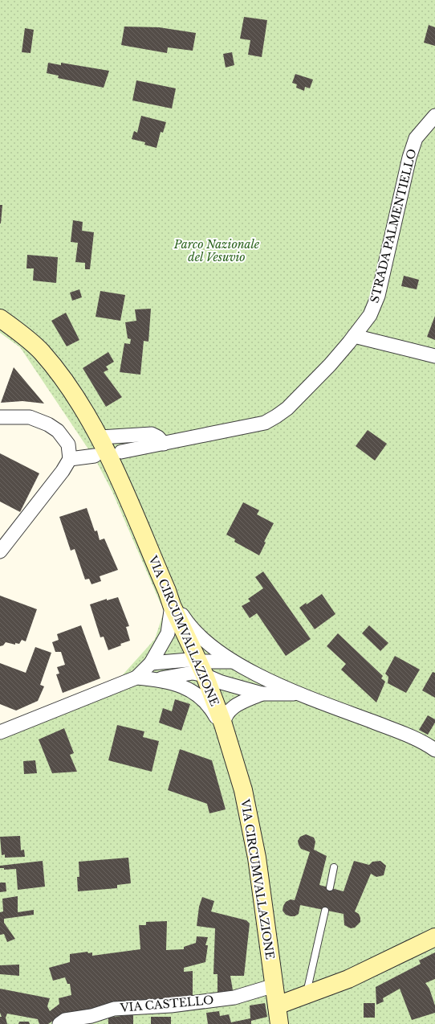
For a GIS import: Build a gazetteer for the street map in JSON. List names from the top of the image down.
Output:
{
  "streets": {
    "main road": ["VIA CIRCUMVALLAZIONE"],
    "street": ["STRADA PALMENTIELLO", "VIA CASTELLO"]
  },
  "crossings": [
    ["VIA CIRCUMVALLAZIONE", "VIA CASTELLO"]
  ],
  "parks": ["Parco Nazionale del Vesuvio"]
}
